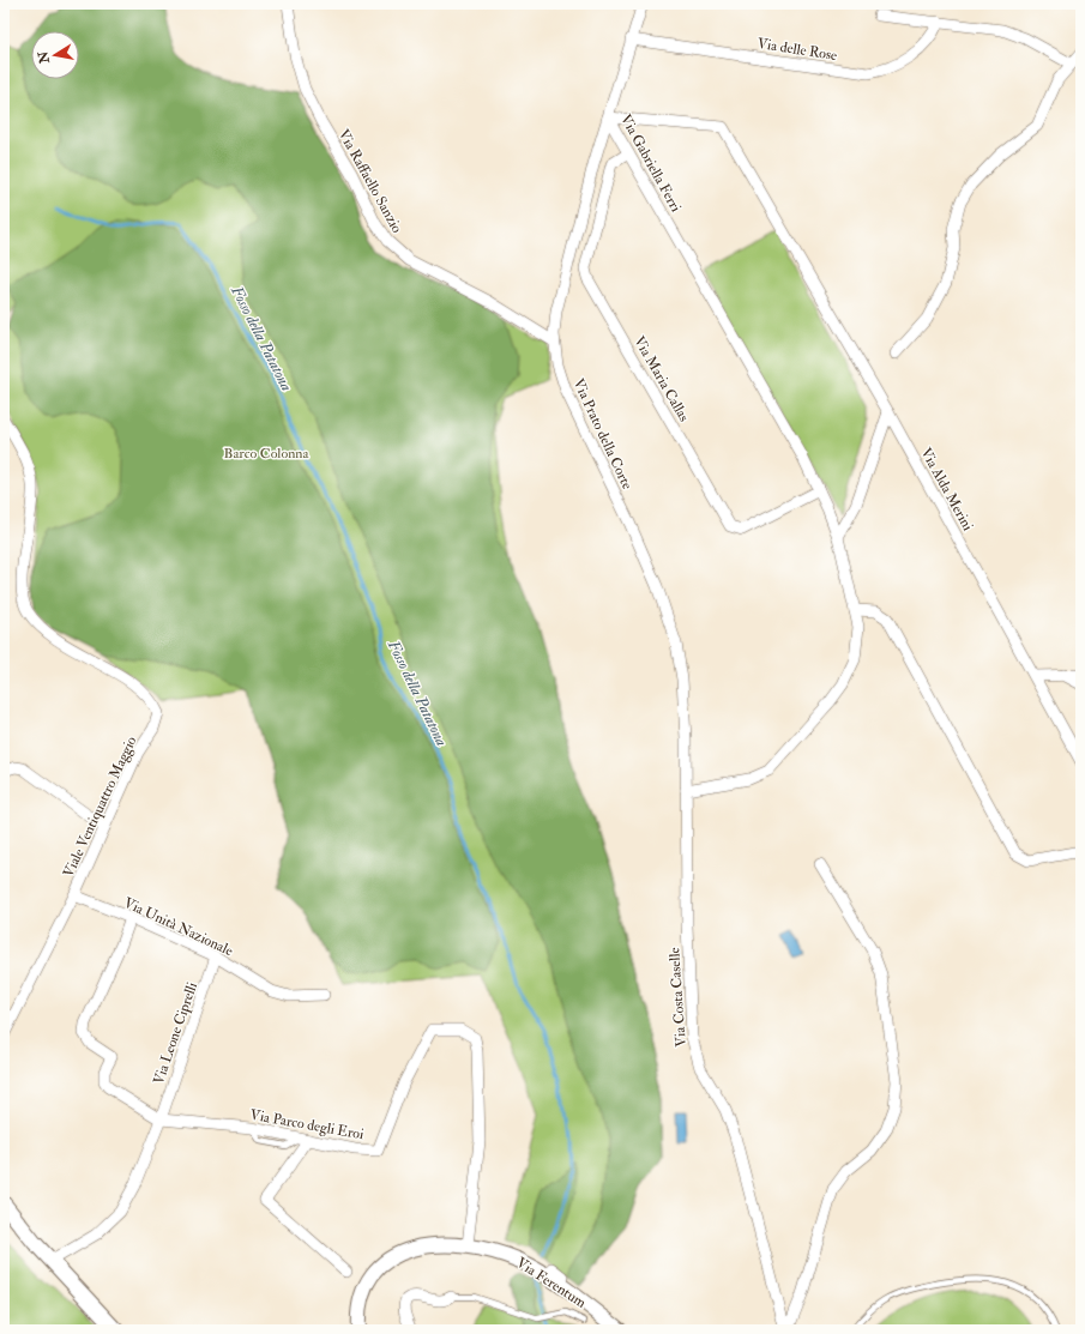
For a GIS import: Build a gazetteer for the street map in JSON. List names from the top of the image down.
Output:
{
  "streets": {
    "main road": ["Via Ferentum"],
    "street": [
      "Via delle Rose",
      "Via Gabriella Ferri",
      "Via Raffaello Sanzio",
      "Via Maria Callas",
      "Via Prato della Corte",
      "Via Alda Merini",
      "Viale Ventiquattro Maggio",
      "Via Unità Nazionale",
      "Via Costa Caselle",
      "Via Leone Ciprelli",
      "Via Parco degli Eroi"
    ]
  },
  "crossings": [
    ["Via delle Rose", "Via Prato della Corte"],
    ["Via Gabriella Ferri", "Via Maria Callas"],
    ["Via Gabriella Ferri", "Via Prato della Corte"],
    ["Via Gabriella Ferri", "Via Alda Merini"],
    ["Via Raffaello Sanzio", "Via Prato della Corte"],
    ["Via Prato della Corte", "Via Costa Caselle"],
    ["Viale Ventiquattro Maggio", "Via Unità Nazionale"],
    ["Via Unità Nazionale", "Via Leone Ciprelli"],
    ["Via Leone Ciprelli", "Via Parco degli Eroi"],
    ["Via Parco degli Eroi", "Via Ferentum"]
  ],
  "water": ["Fosso della Patatona"],
  "parks": ["Barco Colonna"],
  "north": "left"
}
